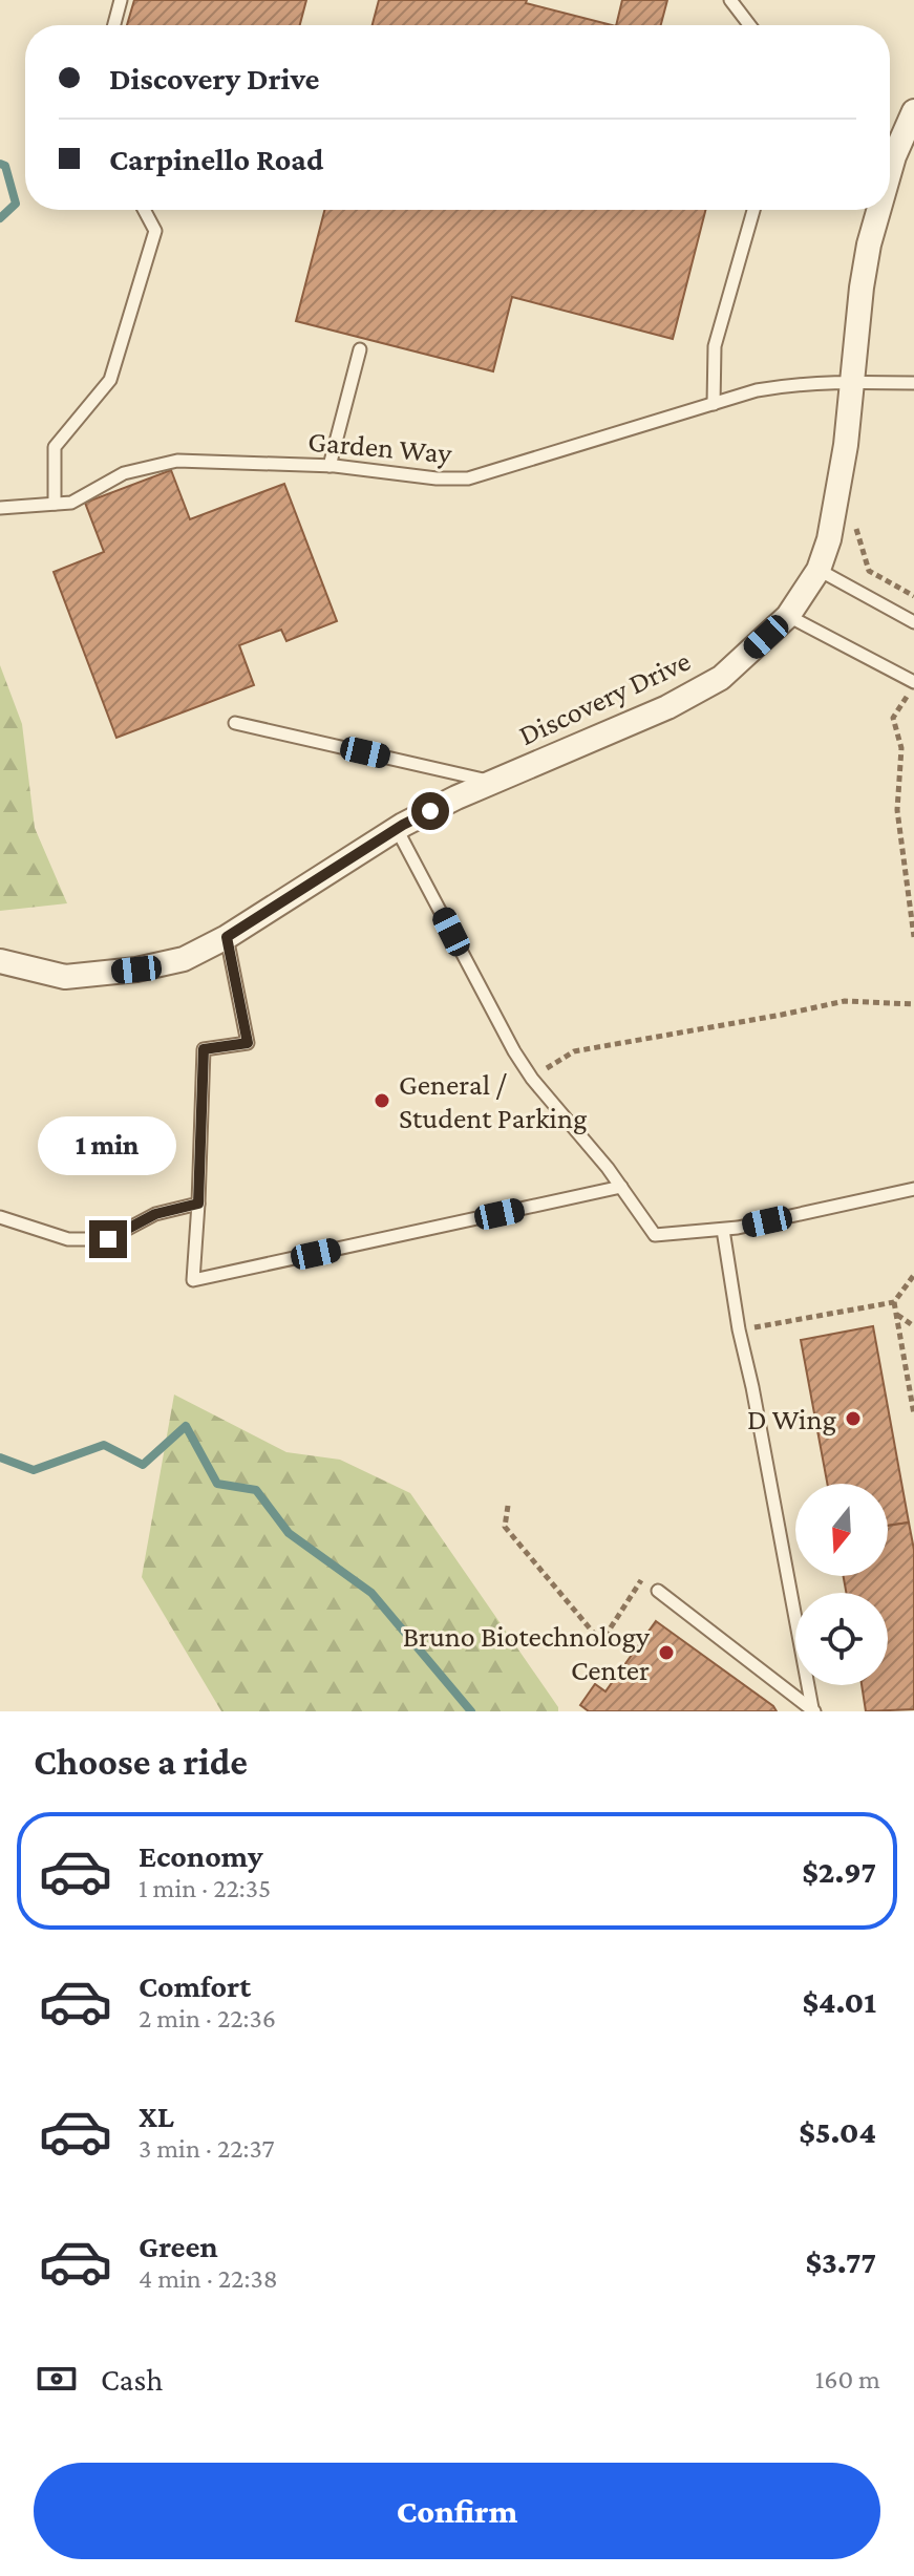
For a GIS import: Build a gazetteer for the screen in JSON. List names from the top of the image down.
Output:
{
  "streets": {
    "street": ["Discovery Drive"],
    "lane": ["Garden Way"]
  },
  "crossings": [
    ["Garden Way", "Discovery Drive"]
  ],
  "places": ["General / Student Parking", "D Wing", "Bruno Biotechnology Center"],
  "north": "bottom",
  "page": {
    "banner": ["Discovery Drive", "Carpinello Road"],
    "bubble": "1 min",
    "heading": "Choose a ride",
    "list": [
      {
        "name": "Economy",
        "note": "1 min · 22:35",
        "value": "$2.97"
      },
      {
        "name": "Comfort",
        "note": "2 min · 22:36",
        "value": "$4.01"
      },
      {
        "name": "XL",
        "note": "3 min · 22:37",
        "value": "$5.04"
      },
      {
        "name": "Green",
        "note": "4 min · 22:38",
        "value": "$3.77"
      }
    ],
    "pay": ["Cash", "160 m"],
    "buttons": "Confirm"
  }
}
